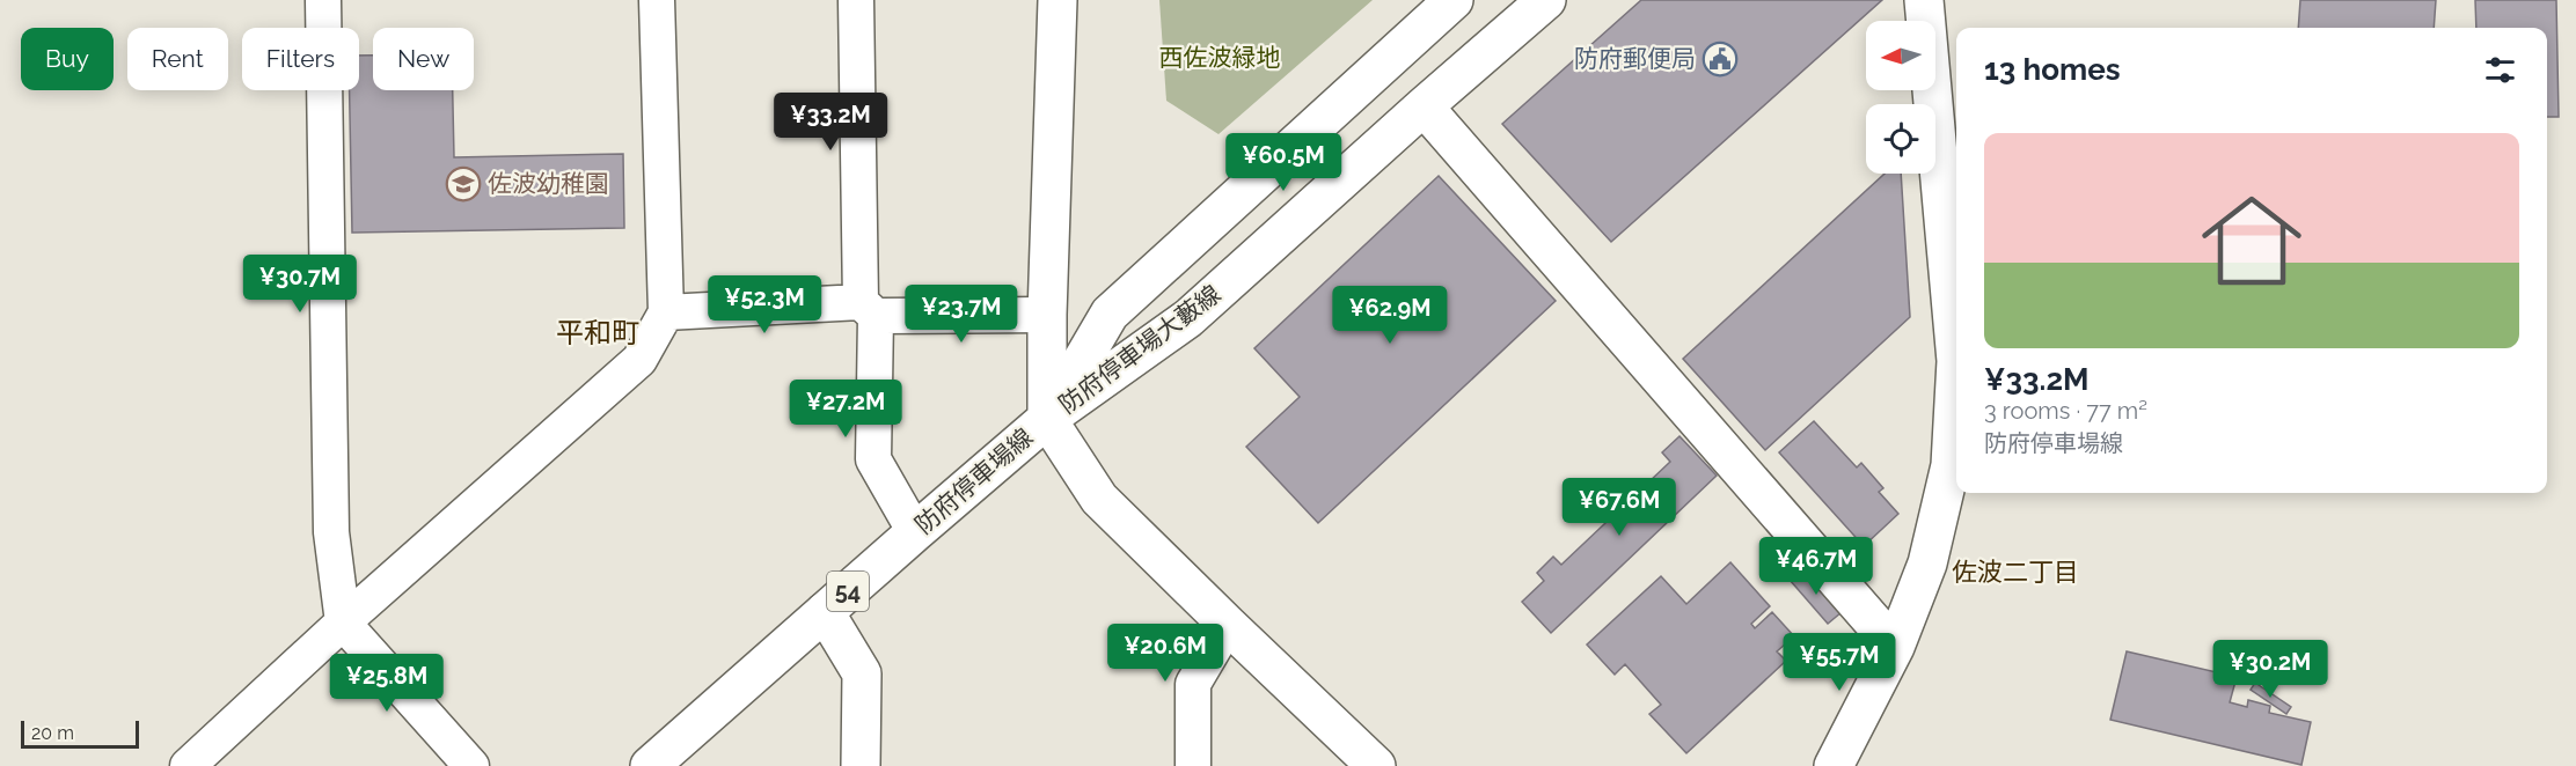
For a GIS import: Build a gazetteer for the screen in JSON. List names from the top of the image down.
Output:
{
  "streets": {
    "main road": ["防府停車場大藪線", "防府停車場線", "54"]
  },
  "crossings": [
    ["防府停車場大藪線", "防府停車場線"]
  ],
  "districts": ["平和町", "佐波二丁目"],
  "parks": ["西佐波緑地"],
  "places": {
    "public building": ["防府郵便局"],
    "school or university": ["佐波幼稚園"]
  },
  "scale_bar": "20 m",
  "north": "left",
  "page": {
    "chip": [
      "Buy",
      "Rent",
      "Filters",
      "New"
    ],
    "heading": "13 homes",
    "price": [
      "¥33.2M",
      "¥60.5M",
      "¥30.7M",
      "¥52.3M",
      "¥23.7M",
      "¥62.9M",
      "¥27.2M",
      "¥67.6M",
      "¥46.7M",
      "¥20.6M",
      "¥55.7M",
      "¥30.2M",
      "¥25.8M"
    ],
    "list": [
      {
        "name": "¥33.2M",
        "note": "3 rooms · 77 m² · 防府停車場線"
      }
    ],
    "scale": "20 m"
  }
}
